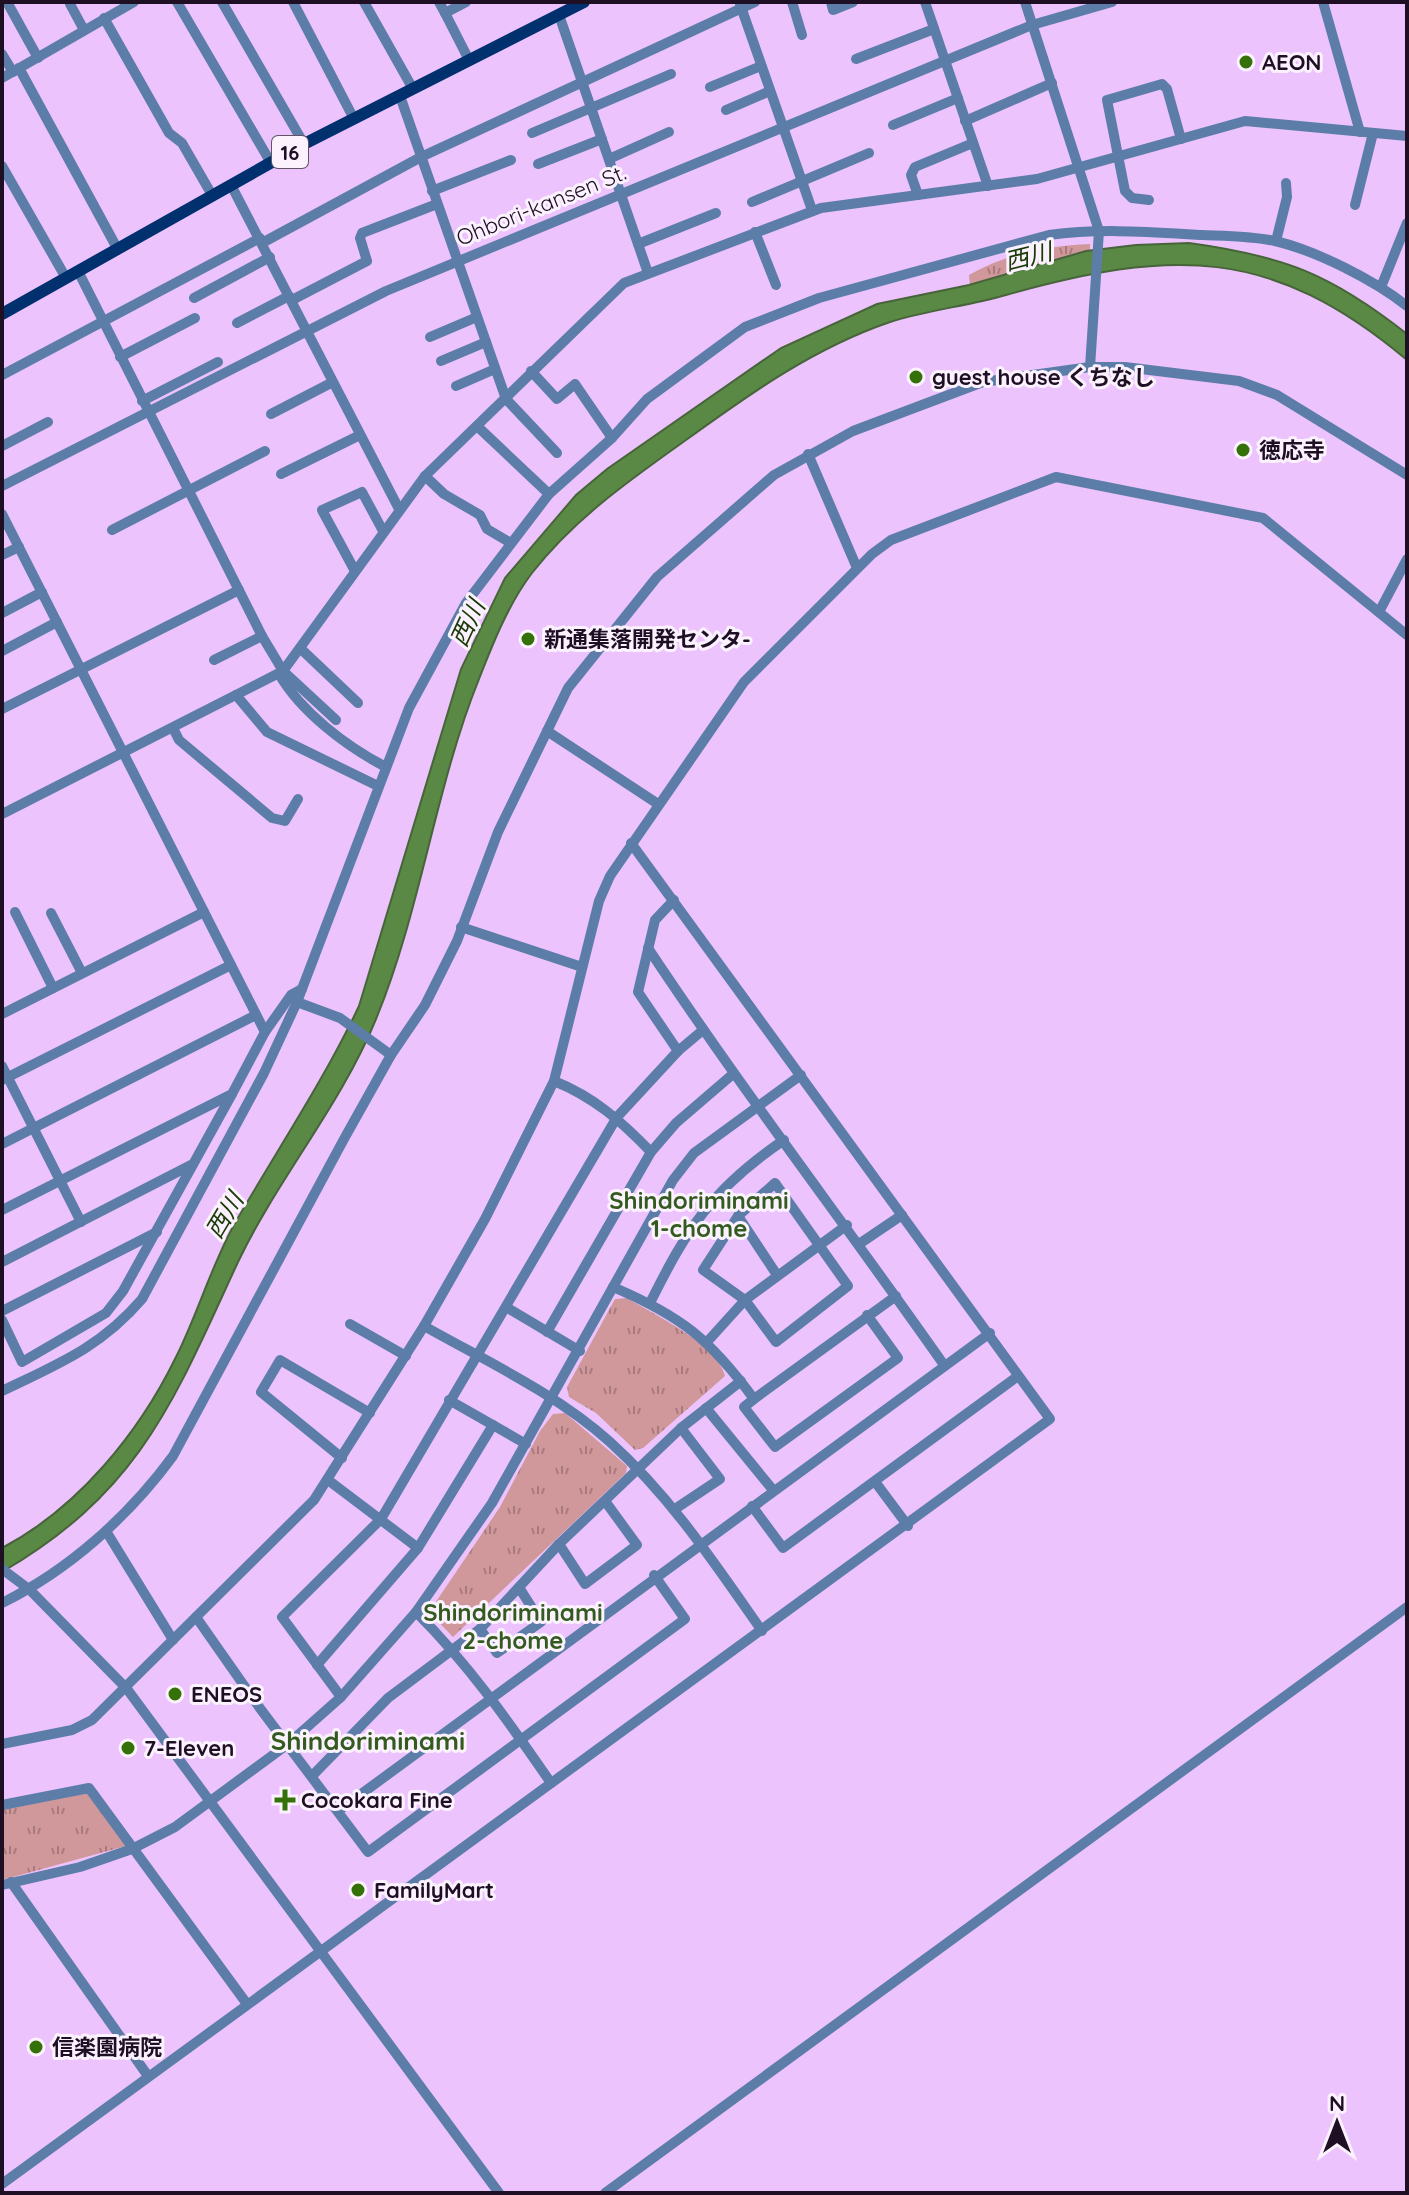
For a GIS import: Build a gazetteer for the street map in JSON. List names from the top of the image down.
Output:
{
  "streets": {
    "main road": ["16"],
    "street": ["Ohbori-kansen St."]
  },
  "districts": ["Shindoriminami 1-chome", "Shindoriminami 2-chome", "Shindoriminami"],
  "water": ["西川"],
  "places": {
    "other": [
      "AEON",
      "guest house くちなし",
      "徳応寺",
      "新通集落開発センタ-",
      "ENEOS",
      "7-Eleven",
      "FamilyMart",
      "信楽園病院"
    ],
    "health": ["Cocokara Fine"]
  },
  "north": "top"
}
